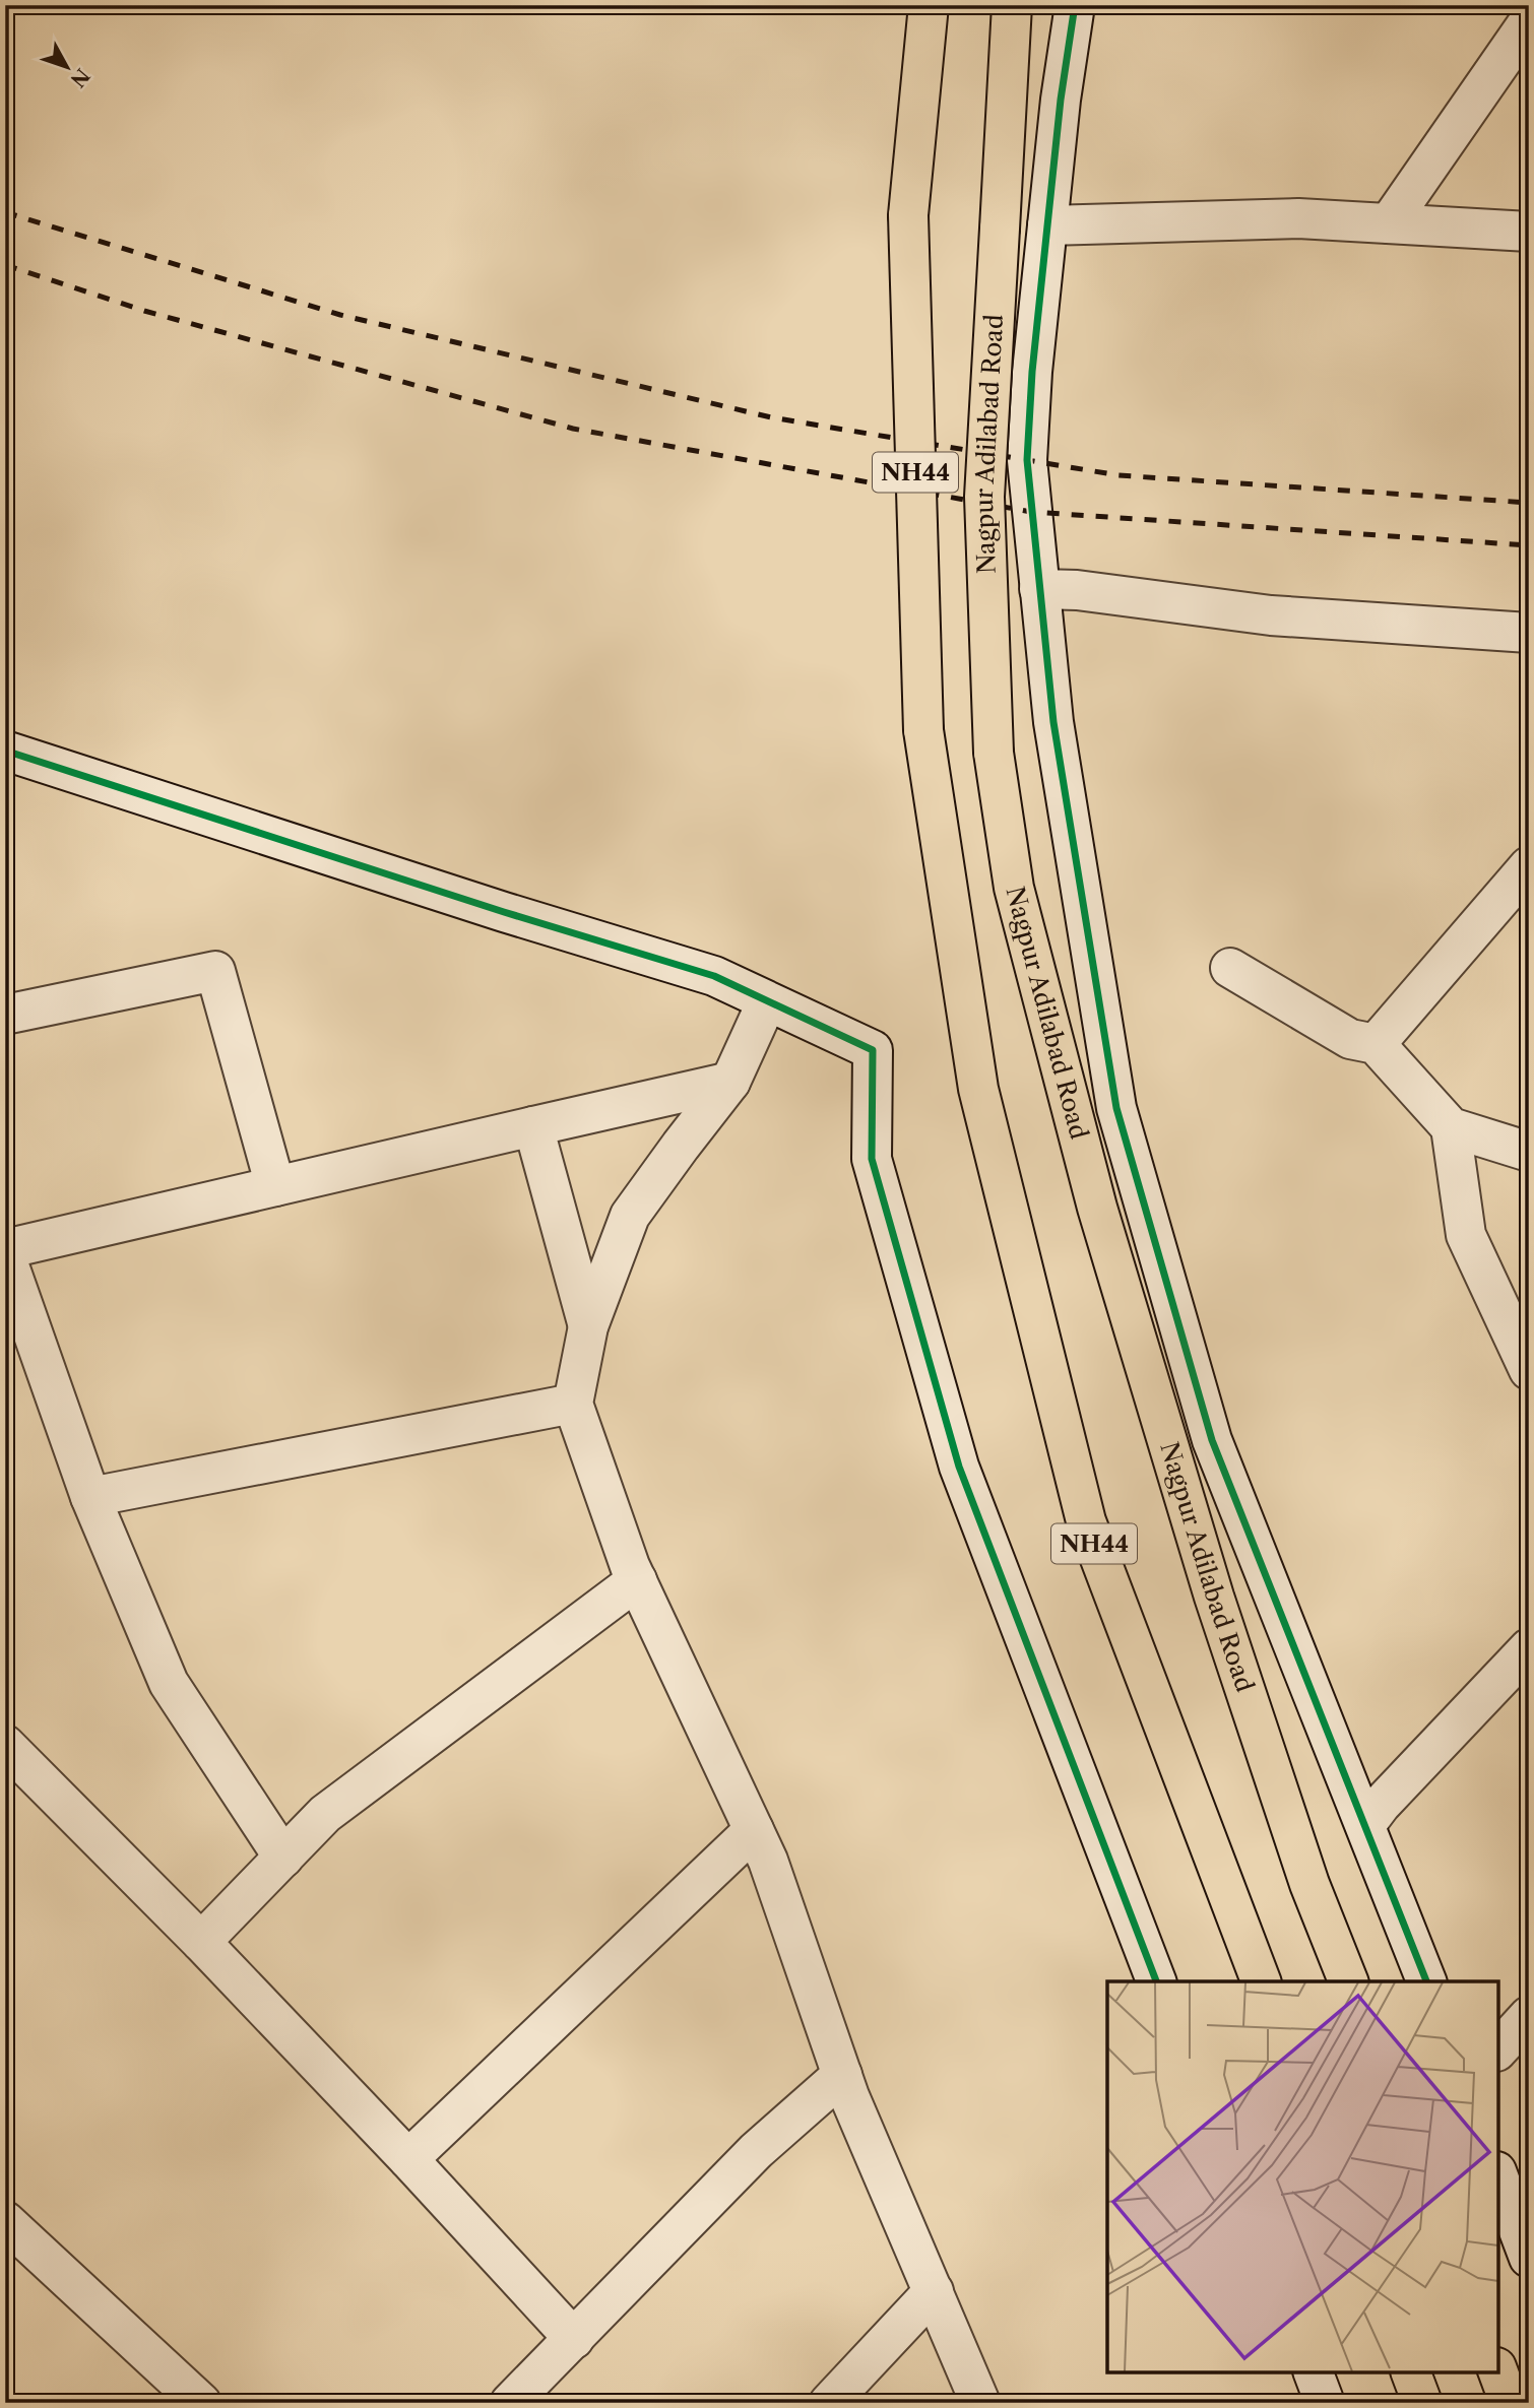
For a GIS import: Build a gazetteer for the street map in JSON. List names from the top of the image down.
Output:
{
  "streets": {
    "highway": ["Nagpur Adilabad Road", "NH44"]
  },
  "north": "bottom right"
}
